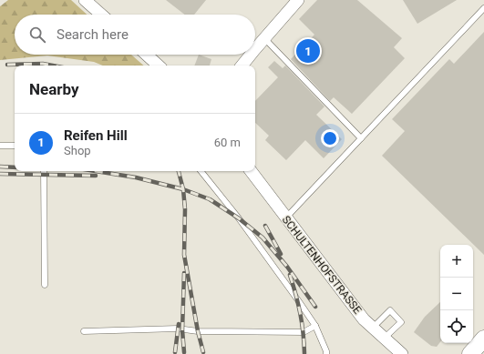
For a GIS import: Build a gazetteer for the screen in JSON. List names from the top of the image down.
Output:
{
  "streets": {
    "street": ["SCHULTENHOFSTRASSE"]
  },
  "page": {
    "search": "Search here",
    "pins": "1",
    "heading": "Nearby",
    "list": [
      {
        "mark": "1",
        "name": "Reifen Hill",
        "note": "Shop",
        "value": "60 m"
      }
    ],
    "map_buttons": ["+", "−"]
  }
}
